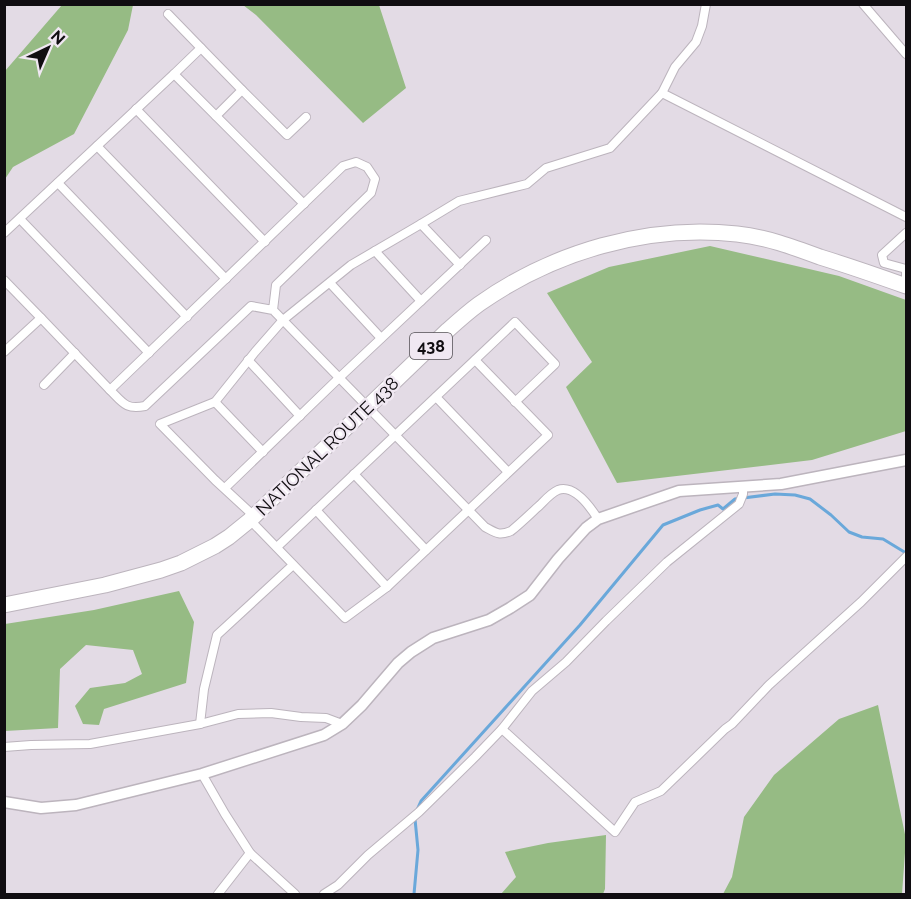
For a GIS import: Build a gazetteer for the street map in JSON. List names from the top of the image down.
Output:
{
  "streets": {
    "highway": ["438", "NATIONAL ROUTE 438"]
  },
  "north": "top right"
}
